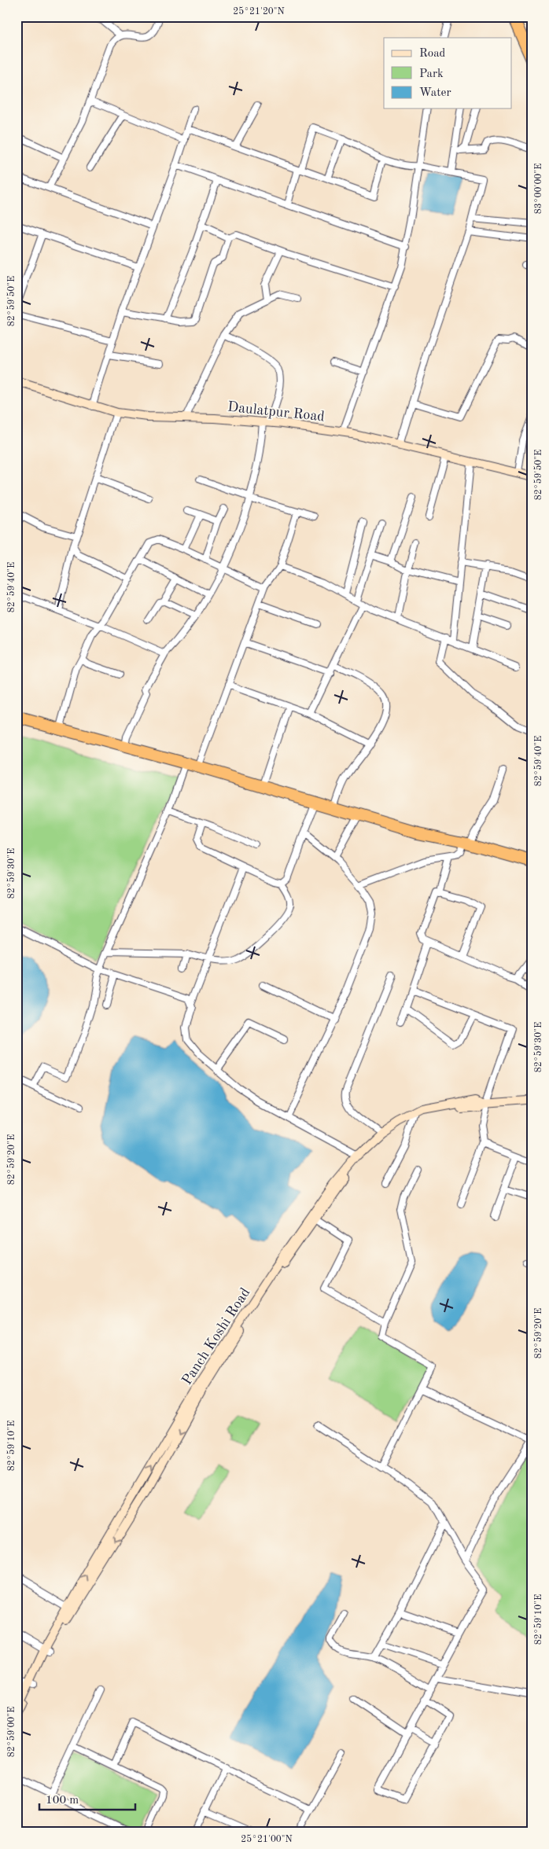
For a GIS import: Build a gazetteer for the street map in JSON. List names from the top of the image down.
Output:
{
  "streets": {
    "street": ["Daulatpur Road", "Panch Koshi Road"]
  },
  "legend": ["Road", "Park", "Water"],
  "scale_bar": "100 m",
  "coordinates": [
    "25°21'20\"N",
    "83°00'00\"E",
    "82°59'50\"E",
    "82°59'40\"E",
    "82°59'30\"E",
    "82°59'20\"E",
    "82°59'10\"E",
    "82°59'00\"E",
    "25°21'00\"N"
  ]
}
